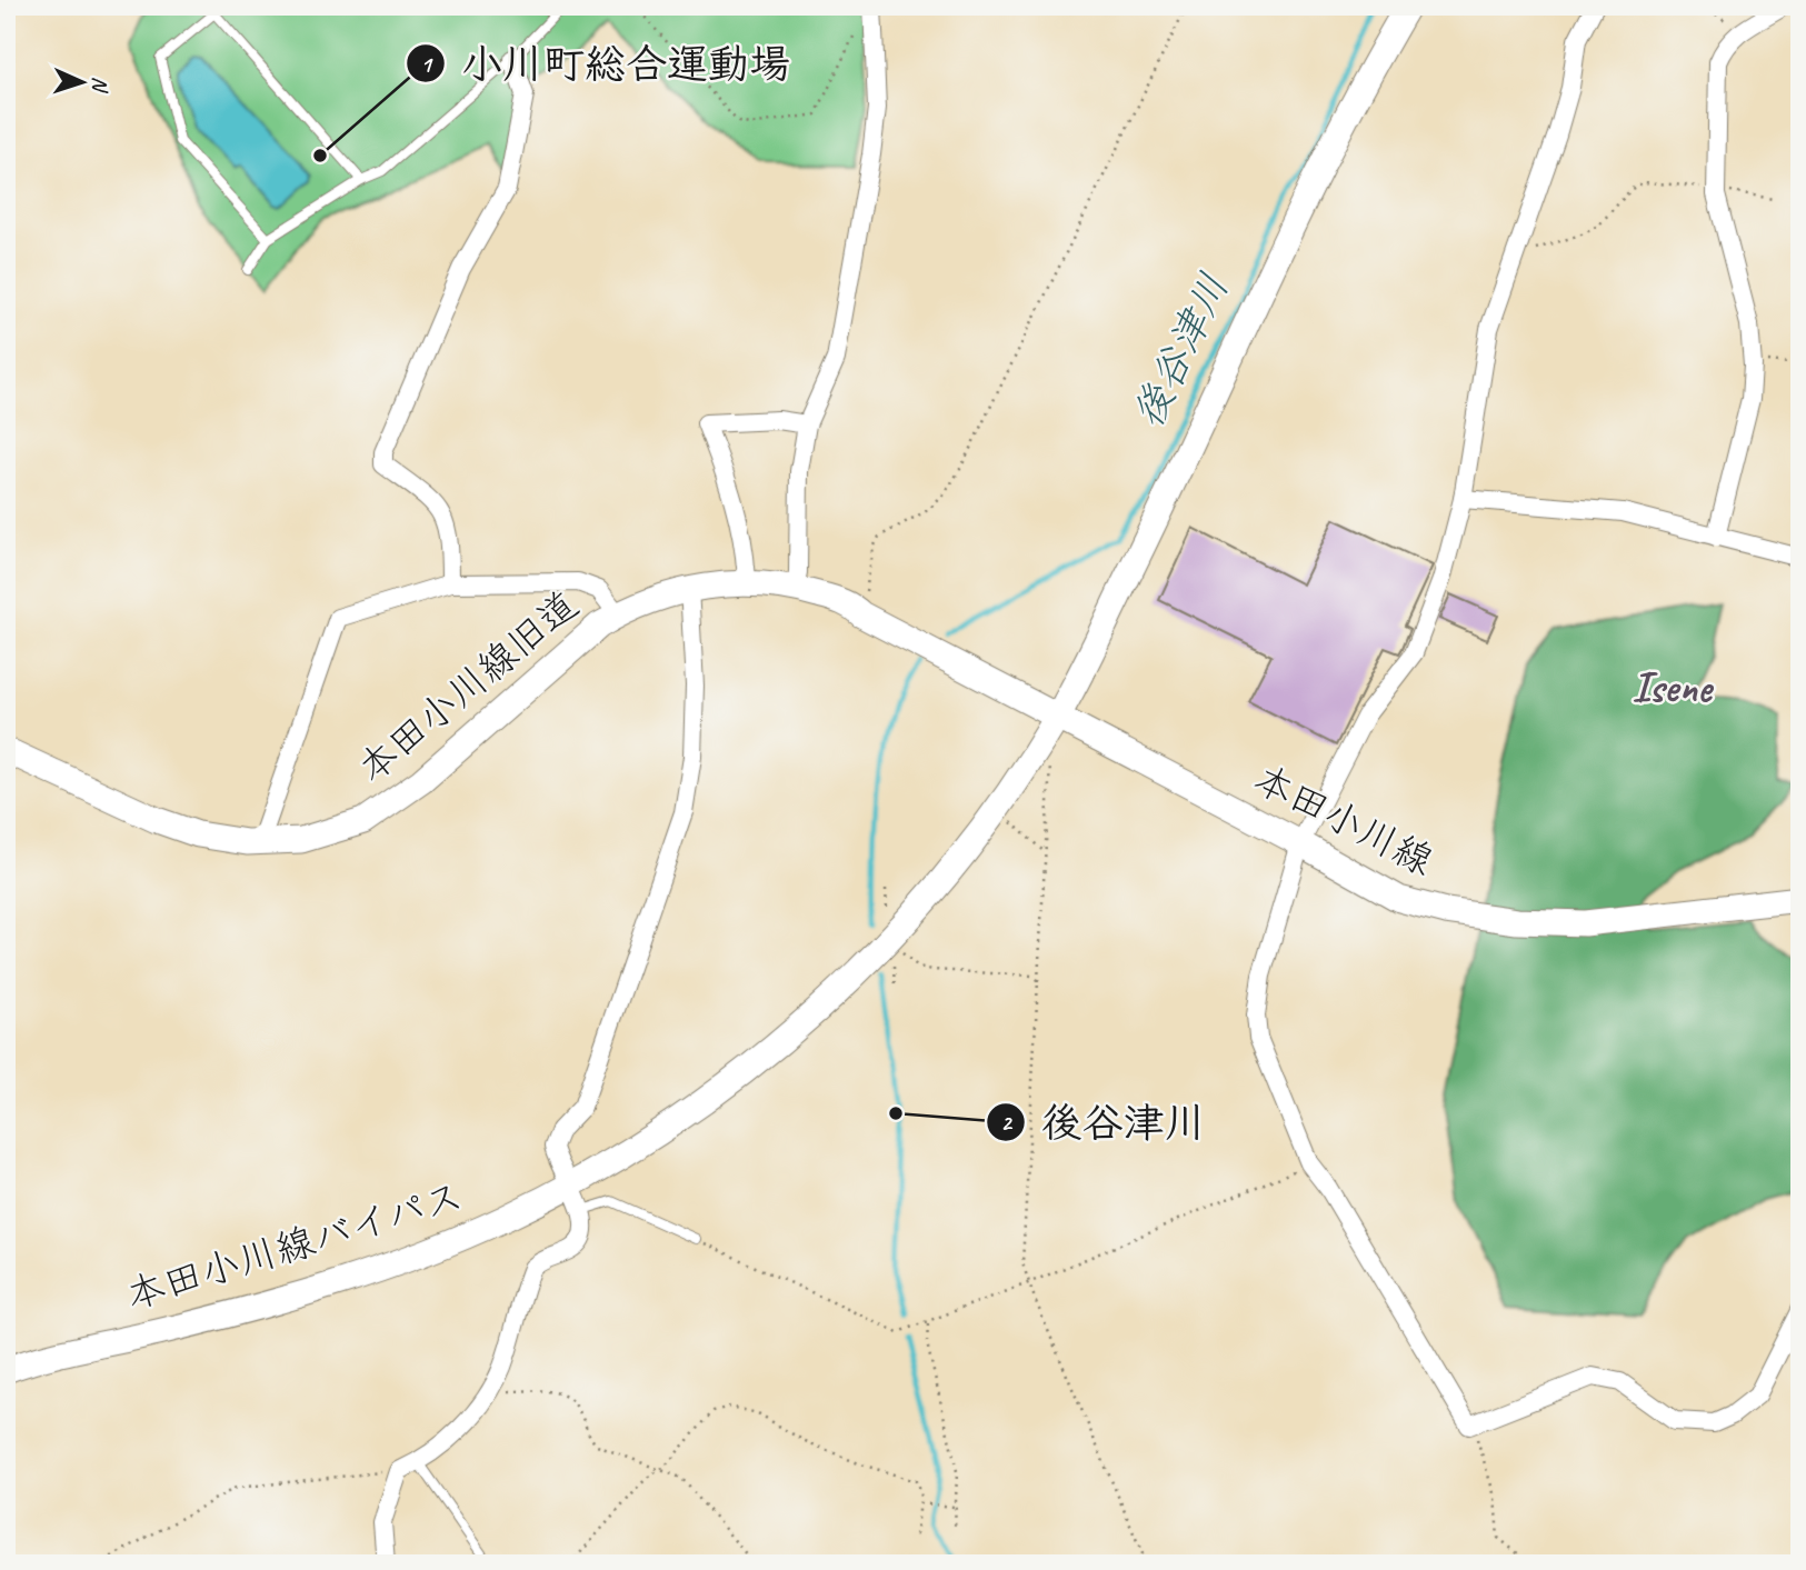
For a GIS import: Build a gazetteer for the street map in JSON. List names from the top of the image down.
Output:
{
  "streets": {
    "main road": ["本田小川線旧道", "本田小川線", "本田小川線バイパス"]
  },
  "crossings": [
    ["本田小川線旧道", "本田小川線"],
    ["本田小川線旧道", "本田小川線バイパス"],
    ["本田小川線", "本田小川線バイパス"]
  ],
  "districts": ["Isene"],
  "water": ["後谷津川"],
  "places": ["小川町総合運動場", "後谷津川"],
  "north": "right"
}
